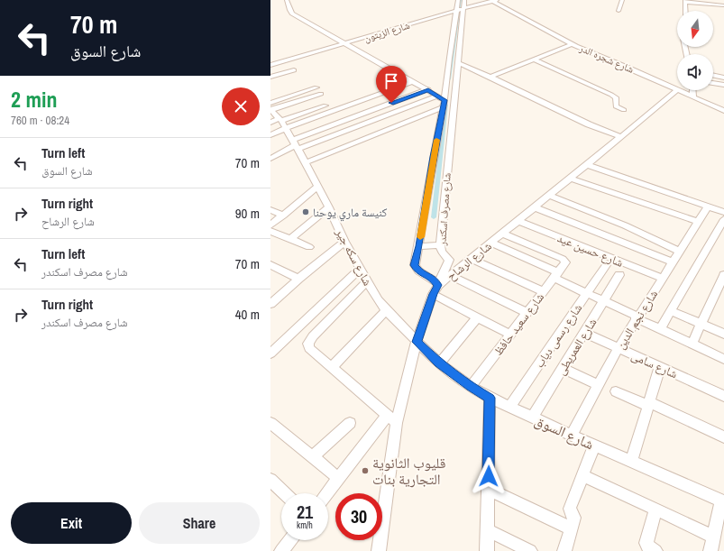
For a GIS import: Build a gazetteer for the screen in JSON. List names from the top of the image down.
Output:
{
  "streets": {
    "street": [
      "شارع الزيتون",
      "شارع شجره الدر",
      "شارع مصرف اسكندر",
      "شارع حسين عيد",
      "شارع سكه جير",
      "شارع الرشاح",
      "شارع نجم الدين",
      "شارع سعيد حافظ",
      "شارع رسمى دياب",
      "شارع العمريطى",
      "شارع سامى",
      "شارع السوق"
    ]
  },
  "crossings": [
    ["شارع الزيتون", "شارع شجره الدر"],
    ["شارع الزيتون", "شارع مصرف اسكندر"],
    ["شارع شجره الدر", "شارع الرشاح"],
    ["شارع مصرف اسكندر", "شارع الرشاح"],
    ["شارع حسين عيد", "شارع الرشاح"],
    ["شارع حسين عيد", "شارع نجم الدين"],
    ["شارع سكه جير", "شارع الرشاح"],
    ["شارع سكه جير", "شارع السوق"],
    ["شارع الرشاح", "شارع سعيد حافظ"],
    ["شارع الرشاح", "شارع السوق"],
    ["شارع نجم الدين", "شارع سامى"],
    ["شارع نجم الدين", "شارع السوق"],
    ["شارع سعيد حافظ", "شارع السوق"],
    ["شارع رسمى دياب", "شارع السوق"],
    ["شارع العمريطى", "شارع سامى"],
    ["شارع العمريطى", "شارع السوق"]
  ],
  "places": ["كنيسة ماري يوحنا", "قليوب الثانوية التجارية بنات"],
  "north": "bottom",
  "page": {
    "turn": ["70 m", "شارع السوق"],
    "heading": ["2 min", "760 m · 08:24"],
    "list": [
      {
        "name": "Turn left",
        "note": "شارع السوق",
        "value": "70 m"
      },
      {
        "name": "Turn right",
        "note": "شارع الرشاح",
        "value": "90 m"
      },
      {
        "name": "Turn left",
        "note": "شارع مصرف اسكندر",
        "value": "70 m"
      },
      {
        "name": "Turn right",
        "note": "شارع مصرف اسكندر",
        "value": "40 m"
      }
    ],
    "speed": "21 km/h",
    "limit": "30",
    "buttons": ["Exit", "Share"]
  }
}
